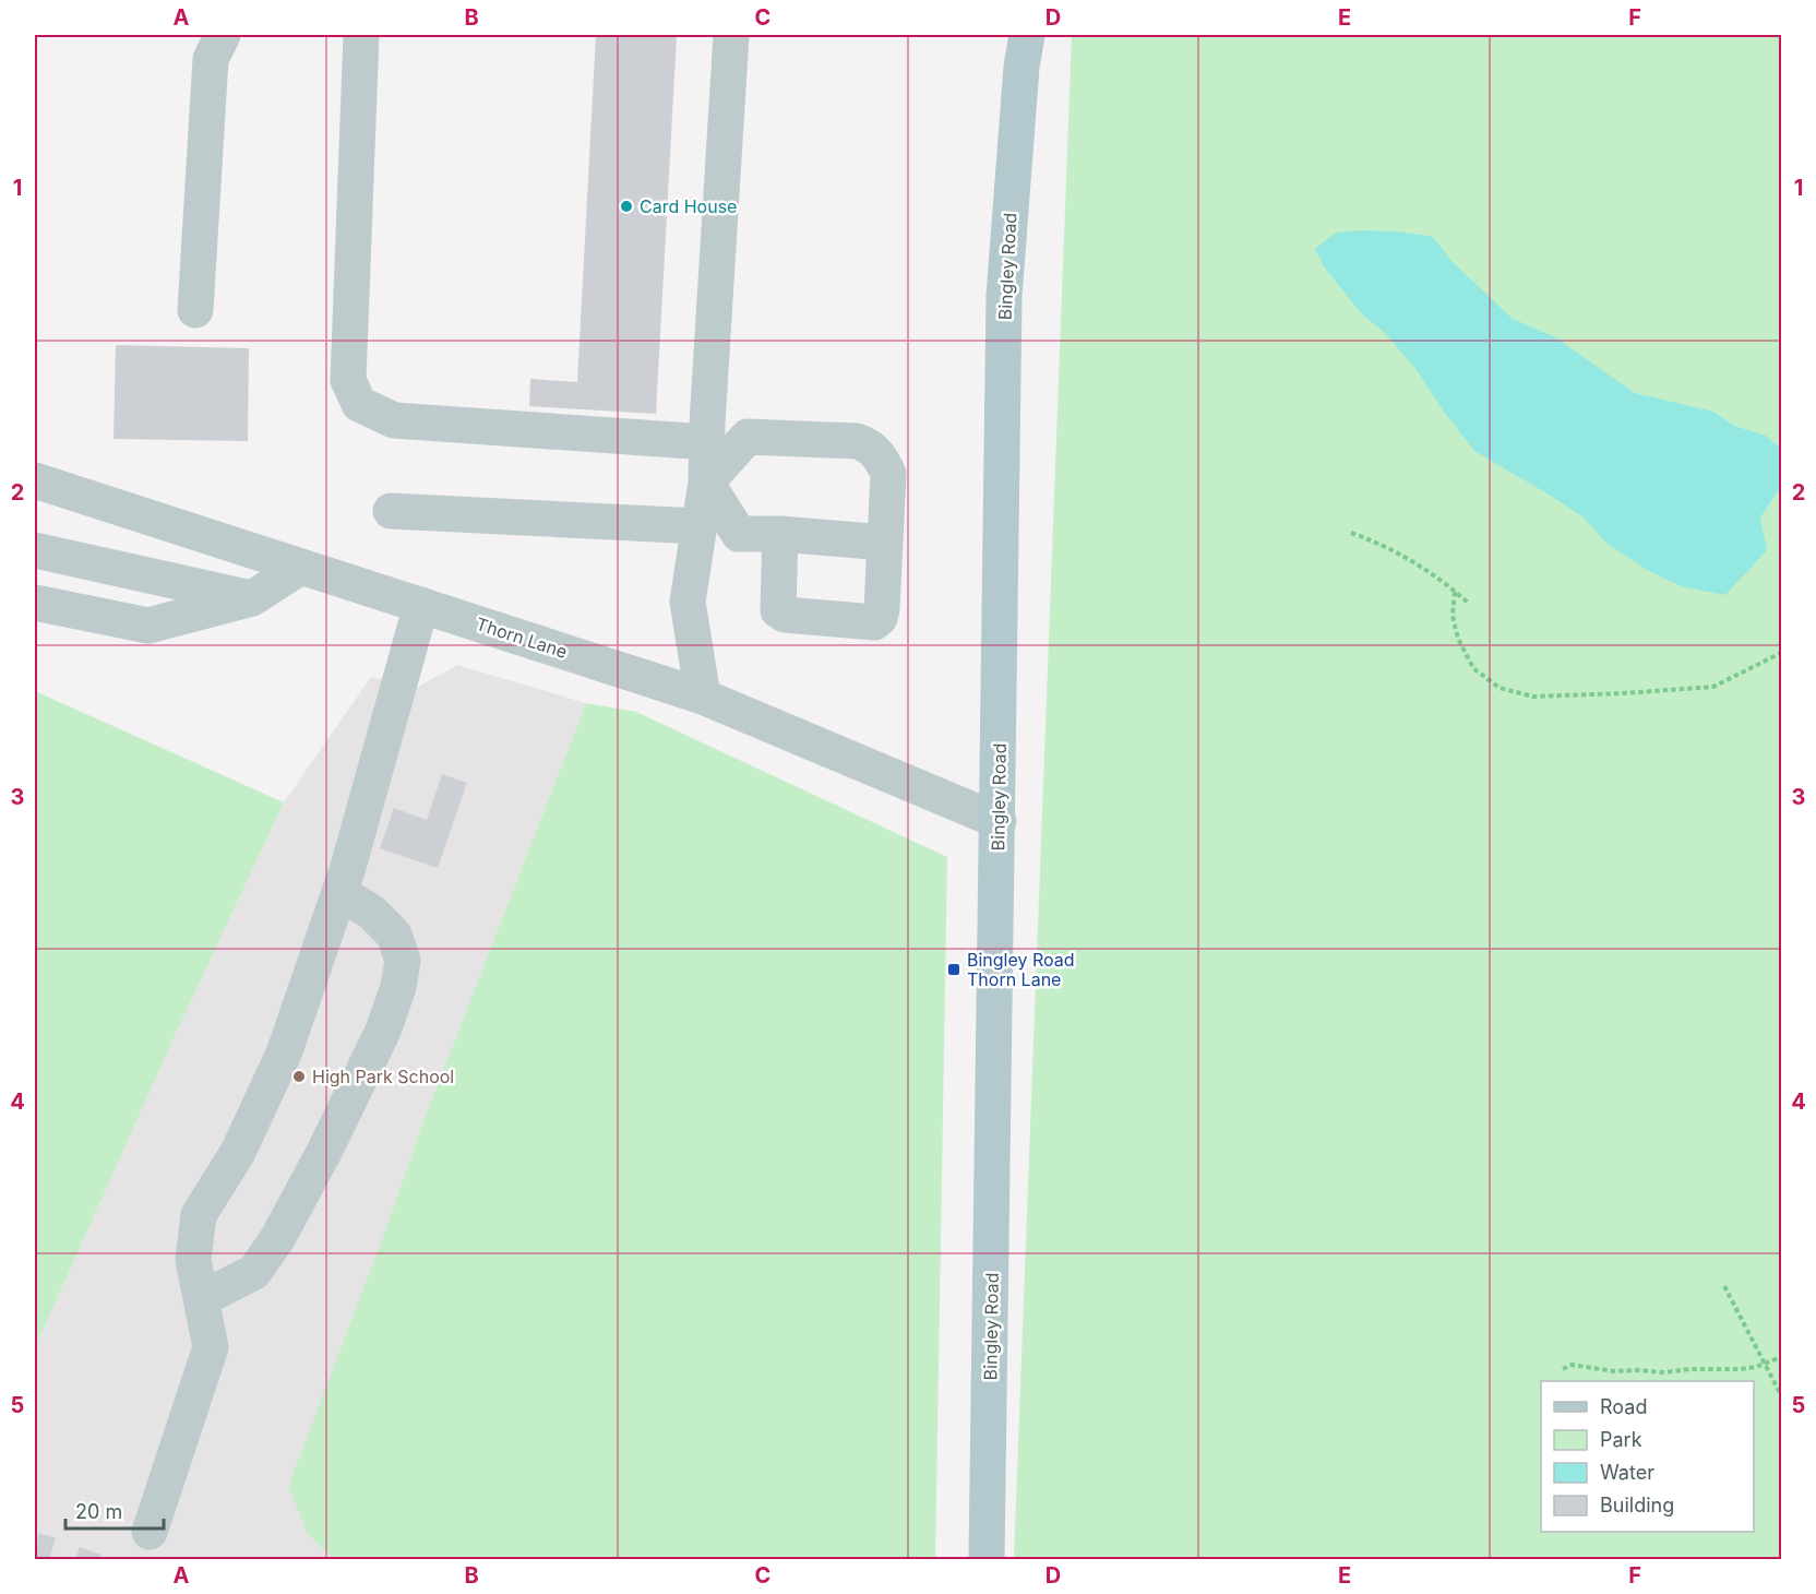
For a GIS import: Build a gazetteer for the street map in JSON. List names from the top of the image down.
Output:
{
  "streets": {
    "main road": ["Bingley Road"],
    "street": ["Thorn Lane"]
  },
  "crossings": [
    ["Bingley Road", "Thorn Lane"]
  ],
  "places": {
    "other": ["Card House", "High Park School"],
    "transit": ["Bingley Road Thorn Lane"]
  },
  "legend": [
    "Road",
    "Park",
    "Water",
    "Building"
  ],
  "scale_bar": "20 m",
  "grid": {
    "columns": [
      "A",
      "B",
      "C",
      "D",
      "E",
      "F"
    ],
    "rows": [
      "1",
      "2",
      "3",
      "4",
      "5"
    ]
  }
}
